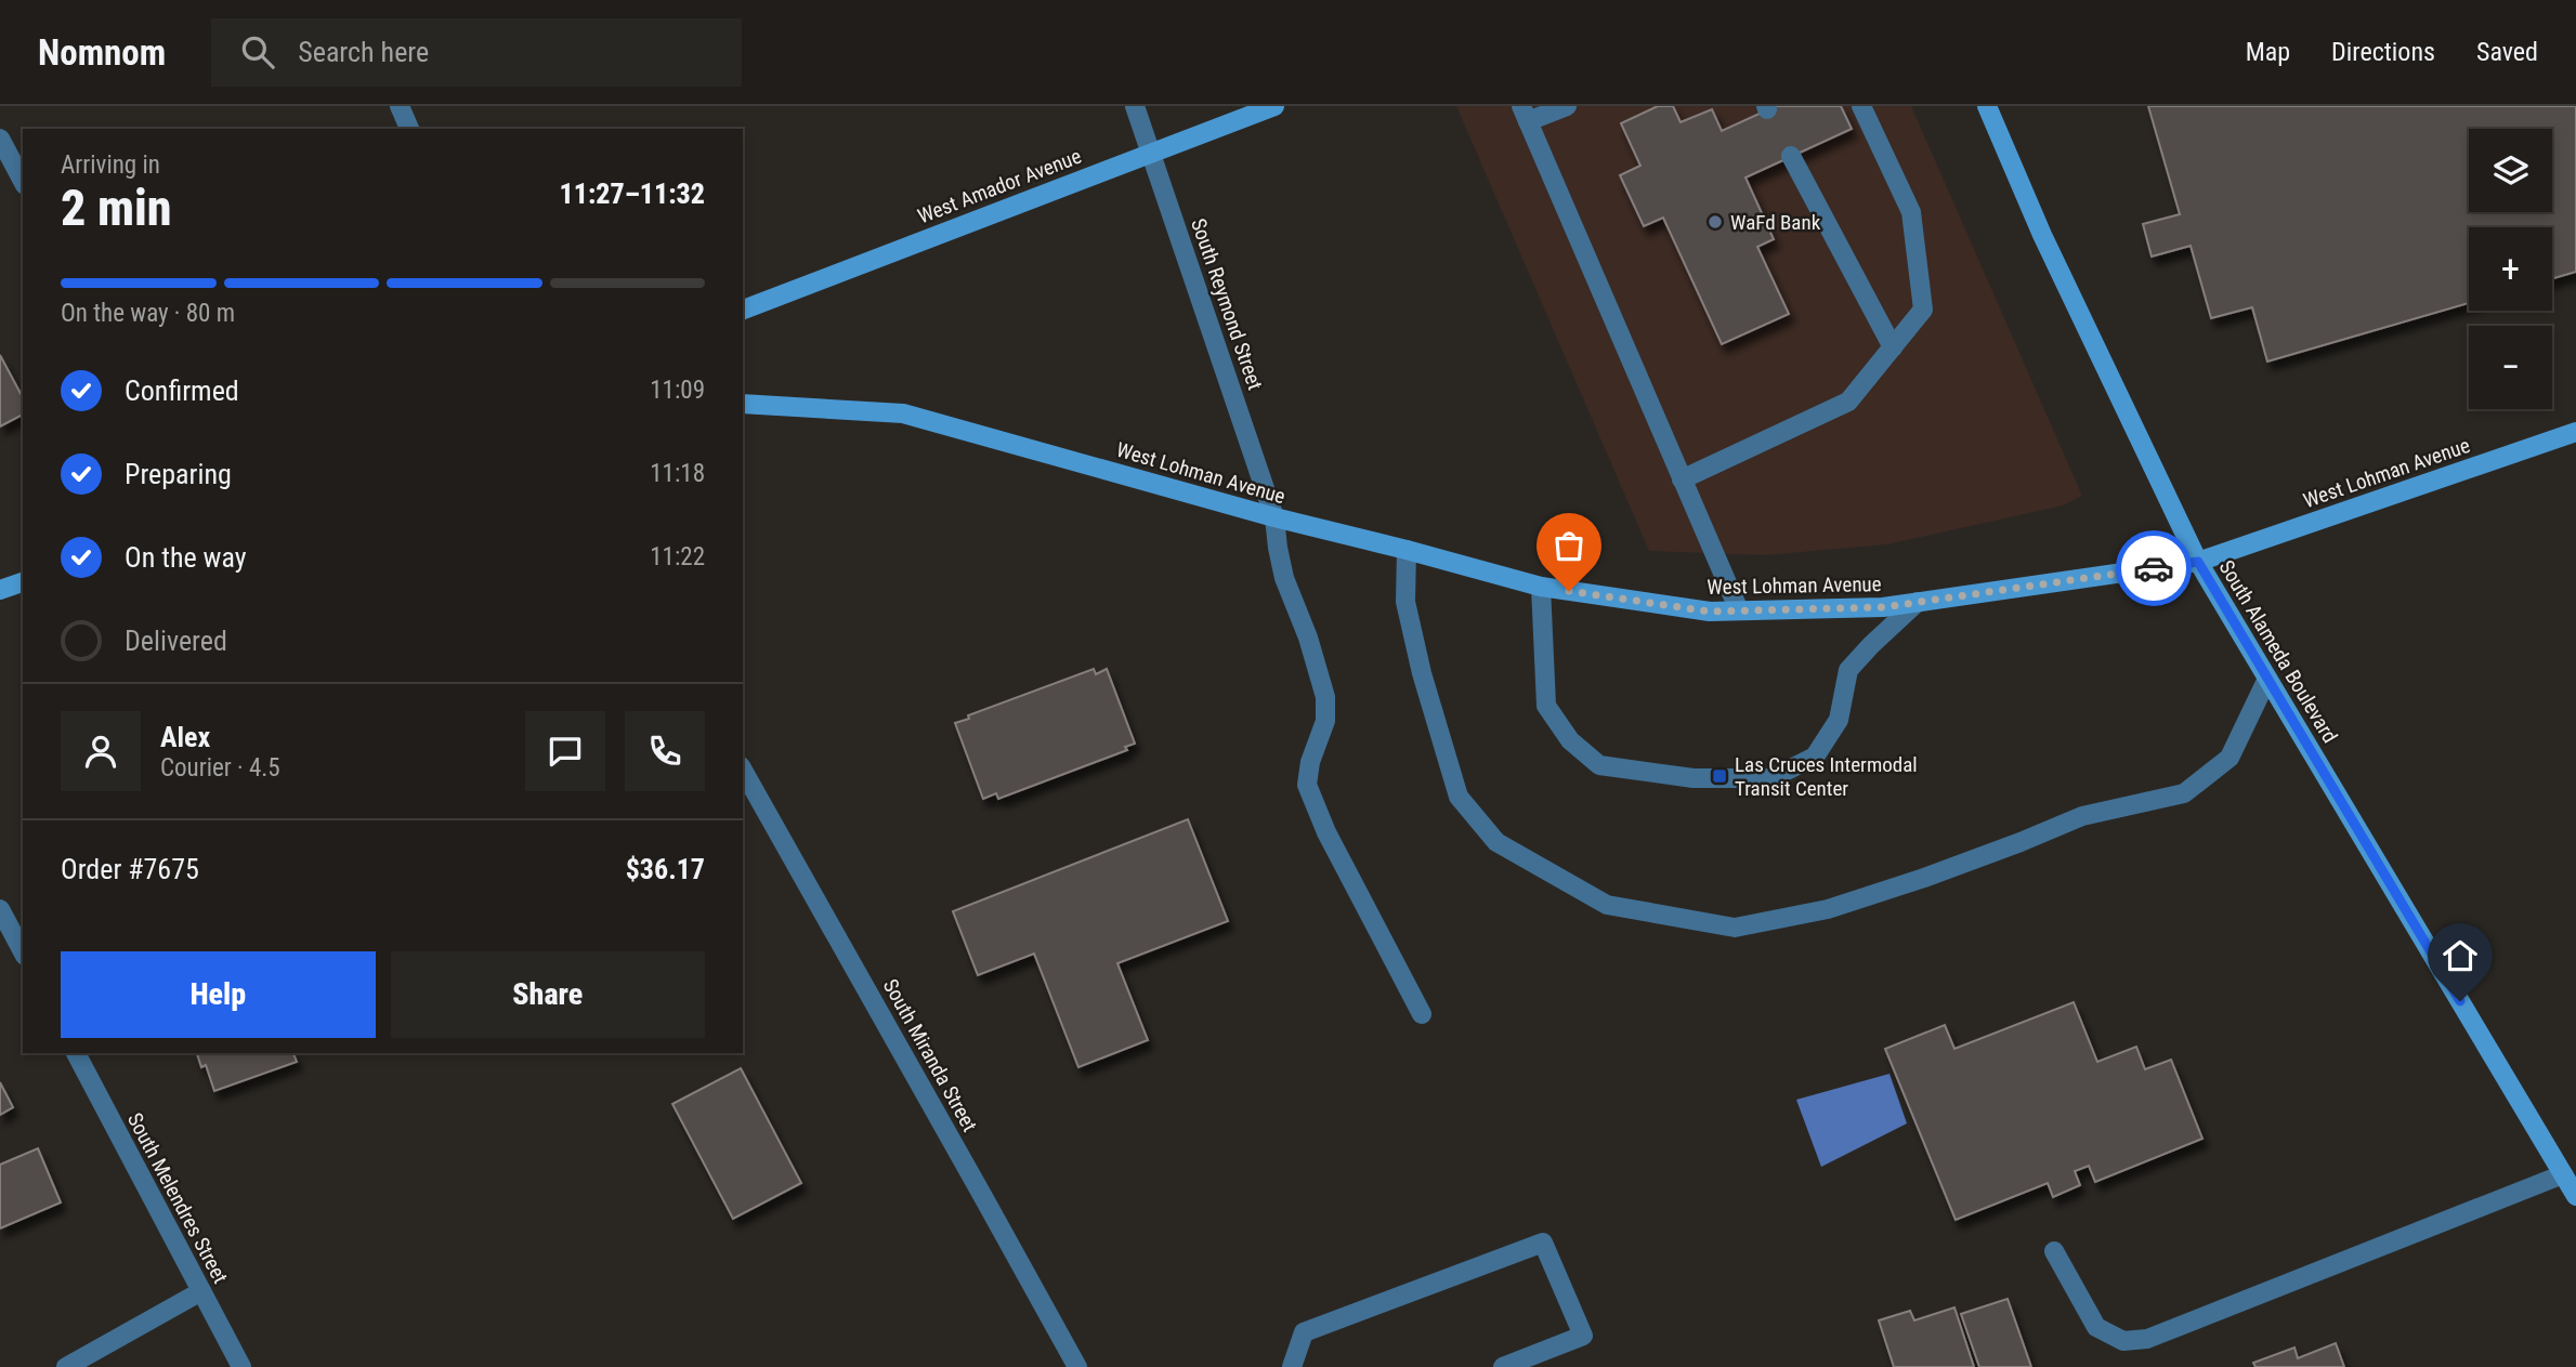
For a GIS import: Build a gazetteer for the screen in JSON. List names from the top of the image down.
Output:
{
  "streets": {
    "main road": ["West Amador Avenue", "West Lohman Avenue", "South Alameda Boulevard"],
    "street": ["South Reymond Street", "South Miranda Street", "South Melendres Street"]
  },
  "crossings": [
    ["West Amador Avenue", "South Reymond Street"],
    ["South Reymond Street", "West Lohman Avenue"],
    ["West Lohman Avenue", "South Alameda Boulevard"]
  ],
  "places": {
    "other": ["WaFd Bank"],
    "transit": ["Las Cruces Intermodal Transit Center"]
  },
  "page": {
    "header": "Nomnom",
    "search": "Search here",
    "nav": ["Map", "Directions", "Saved"],
    "map_buttons": ["+", "−"],
    "heading": ["2 min", "Arriving in", "11:27–11:32"],
    "panel": [
      "Alex",
      "Courier · 4.5",
      "Order #7675",
      "$36.17"
    ],
    "bar": "On the way · 80 m",
    "list": [
      ["Confirmed", "11:09"],
      ["Preparing", "11:18"],
      ["On the way", "11:22"],
      "Delivered"
    ],
    "buttons": ["Help", "Share"]
  }
}
